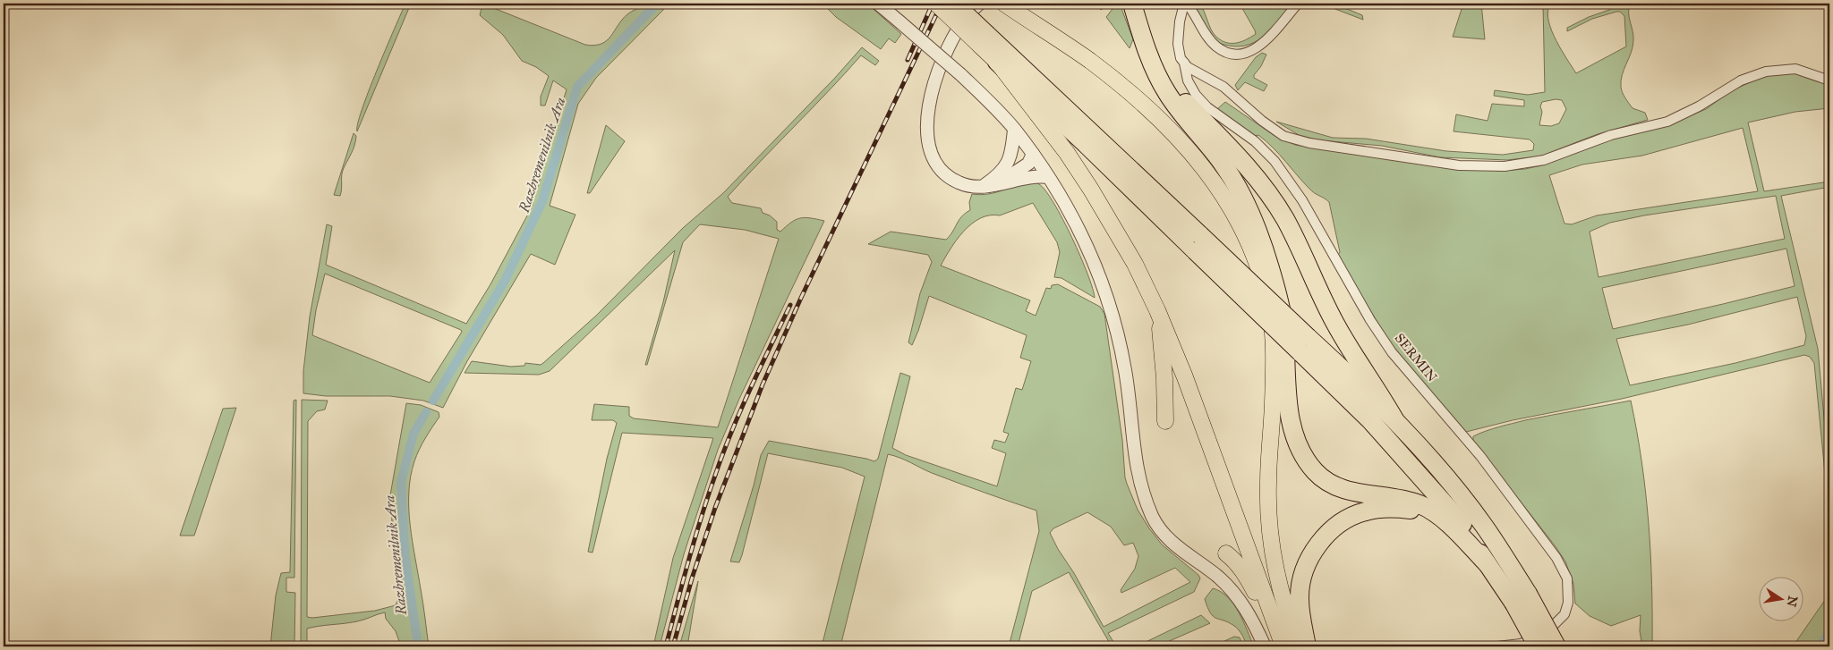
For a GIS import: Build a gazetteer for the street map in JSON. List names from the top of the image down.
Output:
{
  "streets": {
    "street": ["SERMIN"]
  },
  "water": ["Razbremenilnik Ara"],
  "north": "right"
}
